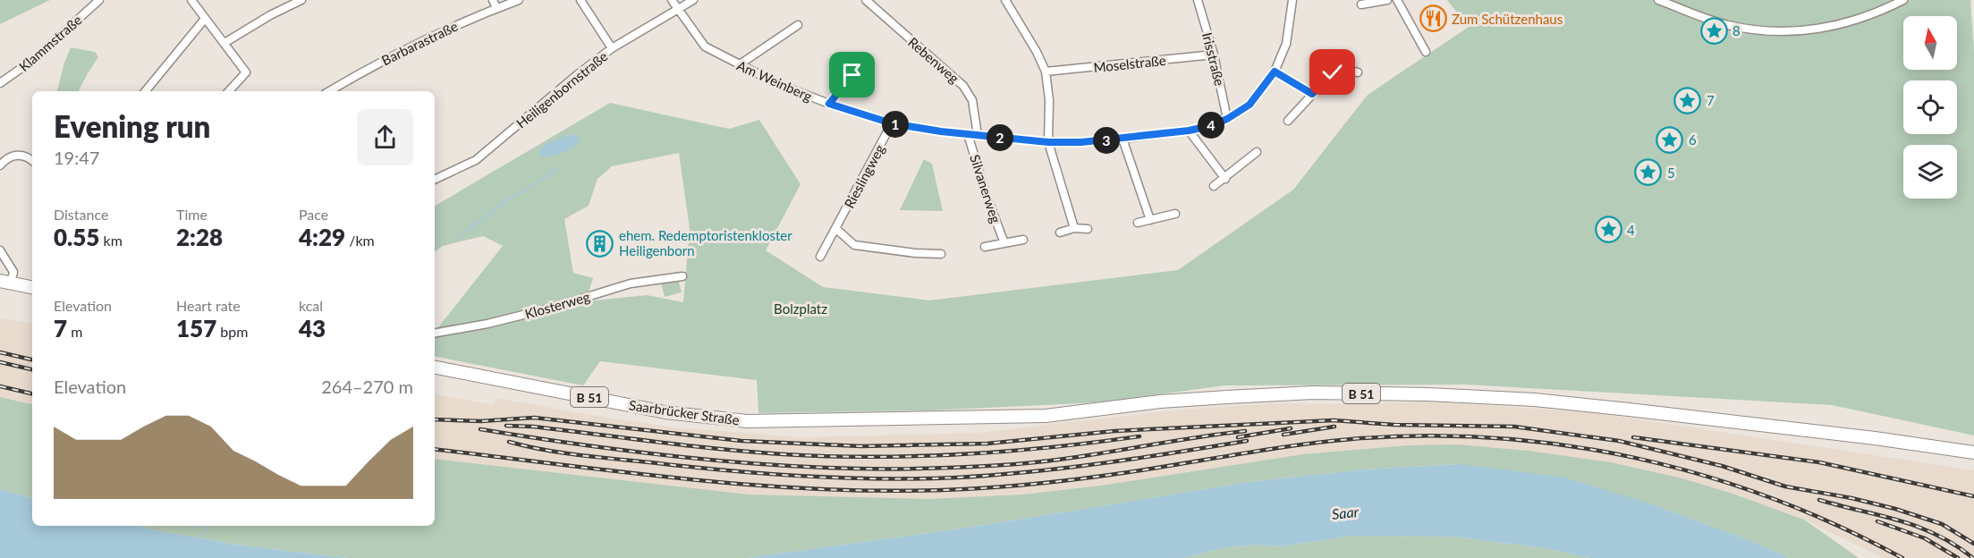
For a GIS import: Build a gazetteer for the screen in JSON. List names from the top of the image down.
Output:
{
  "streets": {
    "main road": ["B 51", "Saarbrücker Straße"],
    "street": [
      "Klammstraße",
      "Barbarastraße",
      "Irisstraße",
      "Rebenweg",
      "Moselstraße",
      "Am Weinberg",
      "Heiligenbornstraße",
      "Rieslingweg",
      "Silvanerweg",
      "Klosterweg"
    ]
  },
  "crossings": [
    ["Irisstraße", "Moselstraße"],
    ["Irisstraße", "Am Weinberg"],
    ["Rebenweg", "Am Weinberg"],
    ["Am Weinberg", "Heiligenbornstraße"],
    ["Am Weinberg", "Rieslingweg"],
    ["Am Weinberg", "Silvanerweg"]
  ],
  "water": ["Saar"],
  "parks": ["Bolzplatz"],
  "places": {
    "restaurant": ["Zum Schützenhaus"],
    "place": [
      "8",
      "7",
      "6",
      "5",
      "4"
    ],
    "building": ["ehem. Redemptoristenkloster Heiligenborn"]
  },
  "north": "top",
  "page": {
    "heading": ["Evening run", "19:47"],
    "pins": [
      "1",
      "4",
      "2",
      "3"
    ],
    "stats": [
      ["Distance", "0.55 km"],
      ["Time", "2:28"],
      ["Pace", "4:29 /km"],
      ["Elevation", "7 m"],
      ["Heart rate", "157 bpm"],
      ["kcal", "43"]
    ],
    "chart": ["Elevation", "264–270 m"]
  }
}
